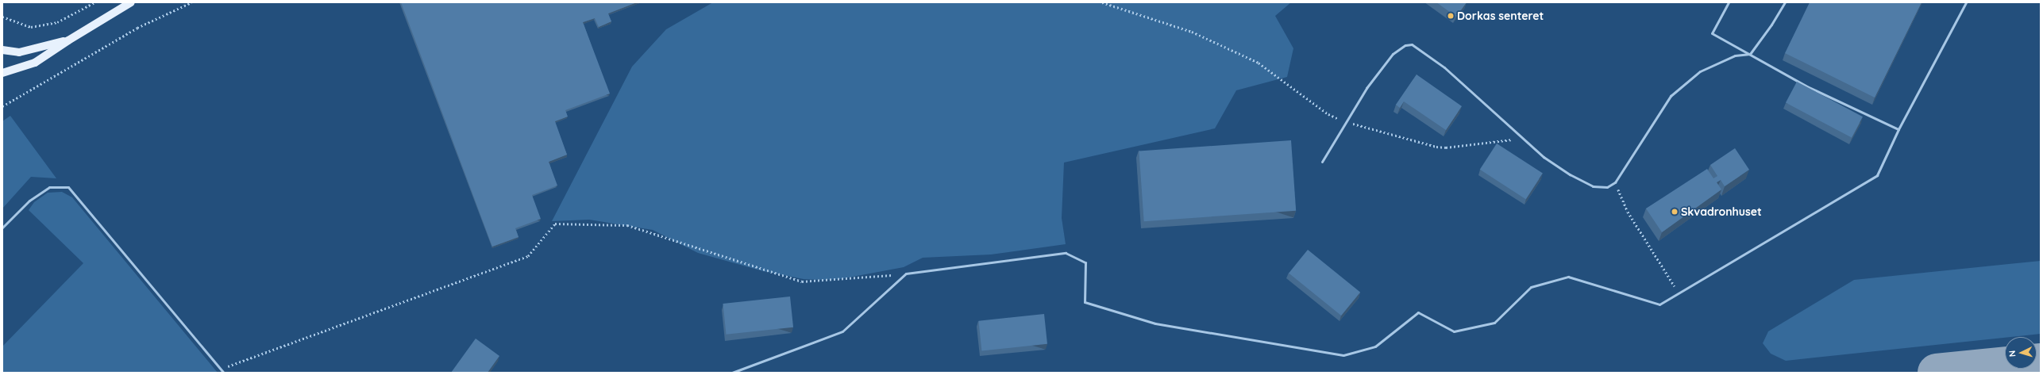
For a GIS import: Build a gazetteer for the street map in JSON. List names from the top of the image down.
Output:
{
  "places": ["Dorkas senteret", "Skvadronhuset"],
  "north": "left"
}
